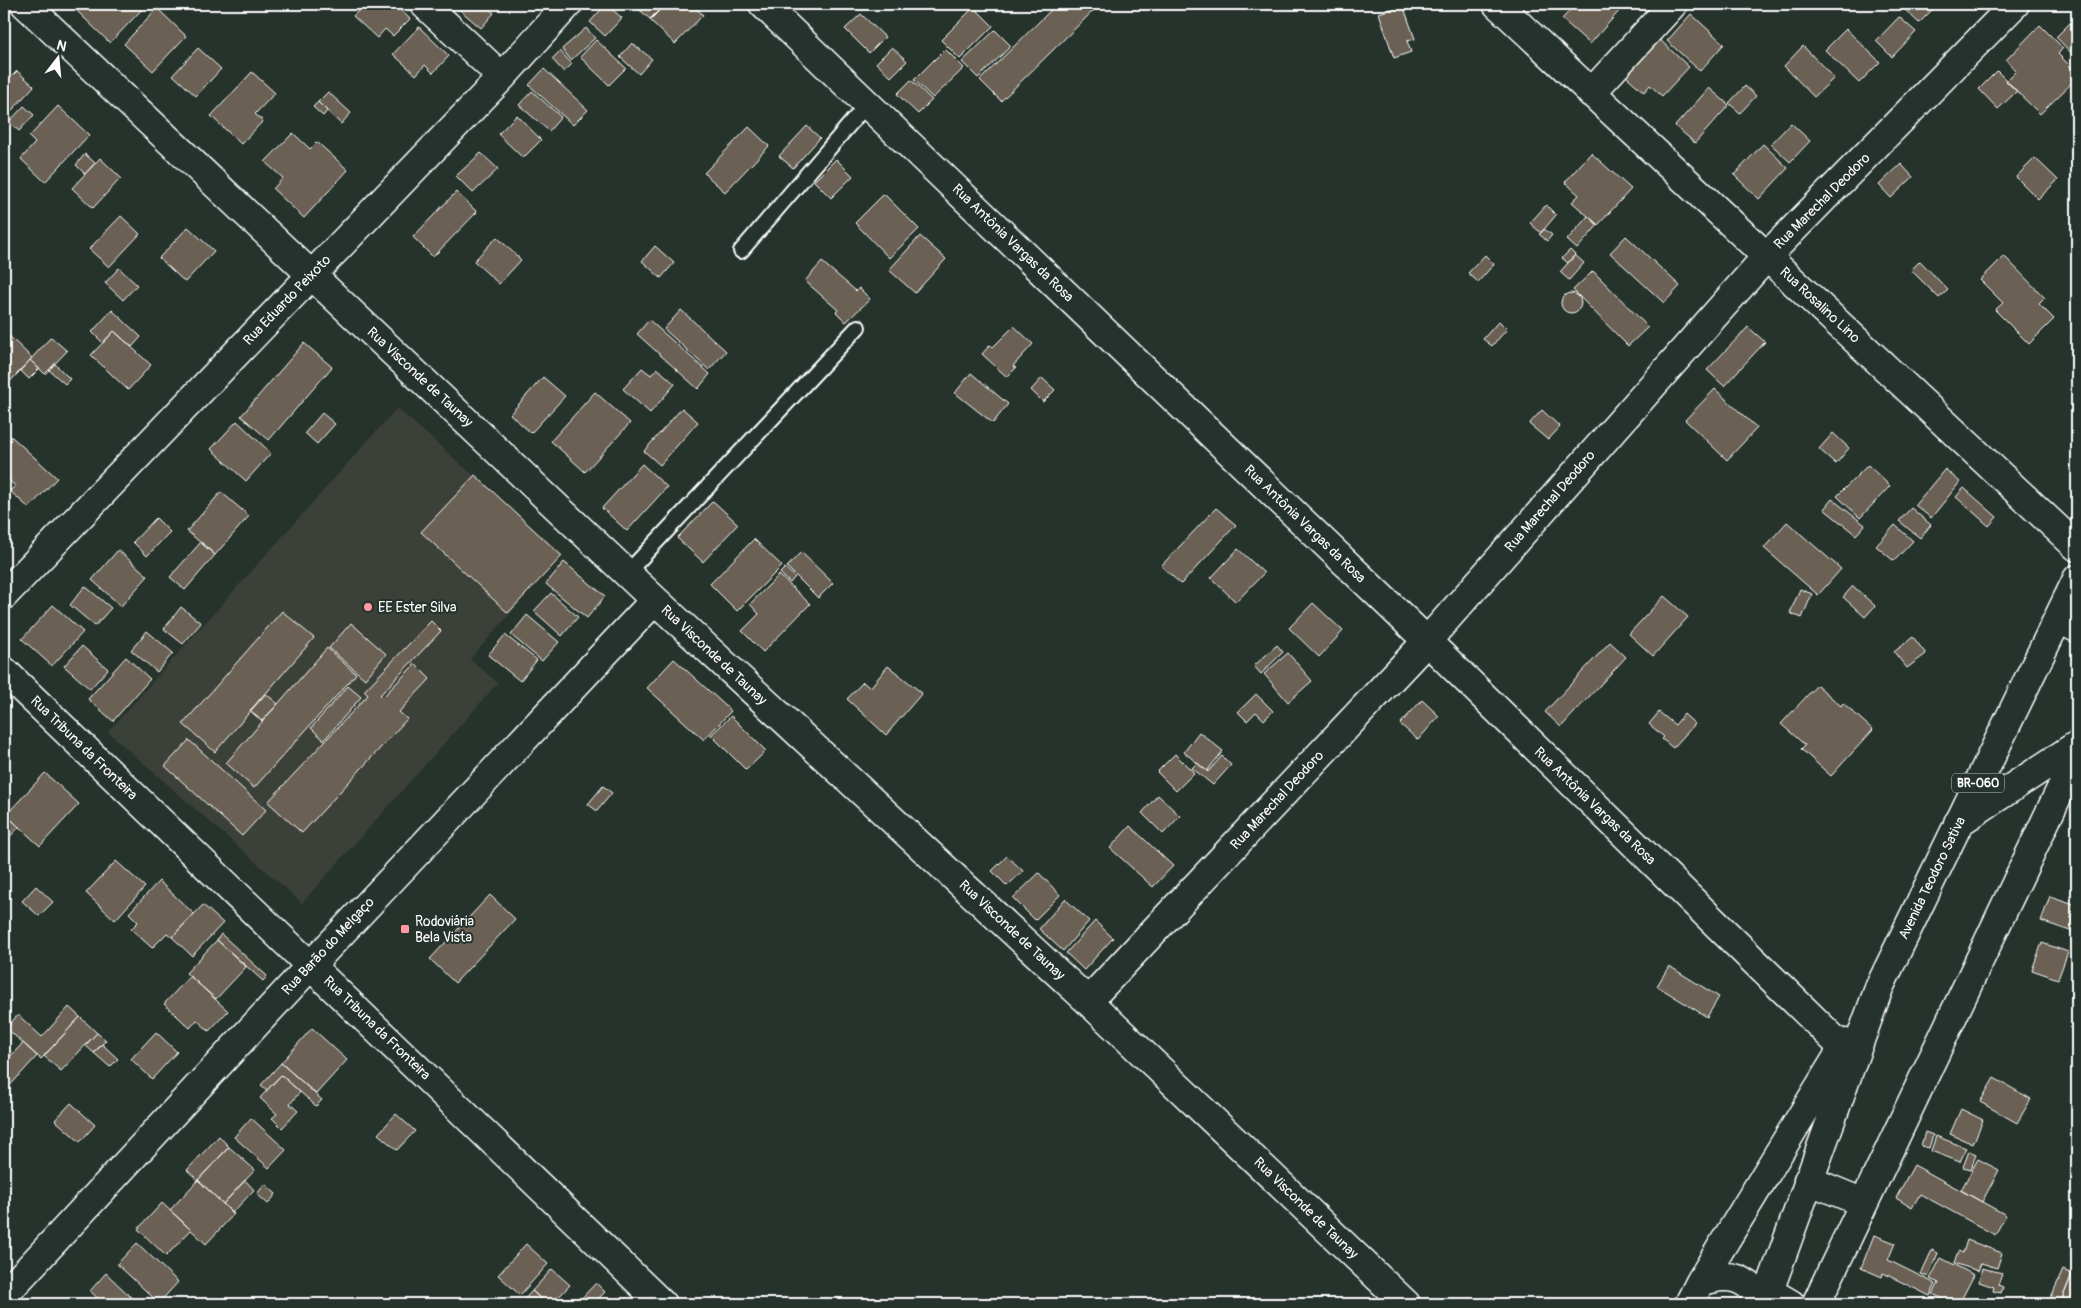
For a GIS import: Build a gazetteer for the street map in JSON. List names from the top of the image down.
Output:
{
  "streets": {
    "street": [
      "Rua Marechal Deodoro",
      "Rua Antônia Vargas da Rosa",
      "Rua Eduardo Peixoto",
      "Rua Rosalino Lino",
      "Rua Visconde de Taunay",
      "Rua Tribuna da Fronteira",
      "BR-060",
      "Avenida Teodoro Sativa",
      "Rua Barão do Melgaço"
    ]
  },
  "crossings": [
    ["Rua Marechal Deodoro", "Rua Antônia Vargas da Rosa"],
    ["Rua Marechal Deodoro", "Rua Rosalino Lino"],
    ["Rua Marechal Deodoro", "Rua Visconde de Taunay"],
    ["Rua Antônia Vargas da Rosa", "Avenida Teodoro Sativa"],
    ["Rua Eduardo Peixoto", "Rua Visconde de Taunay"],
    ["Rua Visconde de Taunay", "Rua Barão do Melgaço"],
    ["Rua Tribuna da Fronteira", "Rua Barão do Melgaço"]
  ],
  "places": {
    "other": ["EE Ester Silva"],
    "transit": ["Rodoviária Bela Vista"]
  },
  "north": "top"
}
